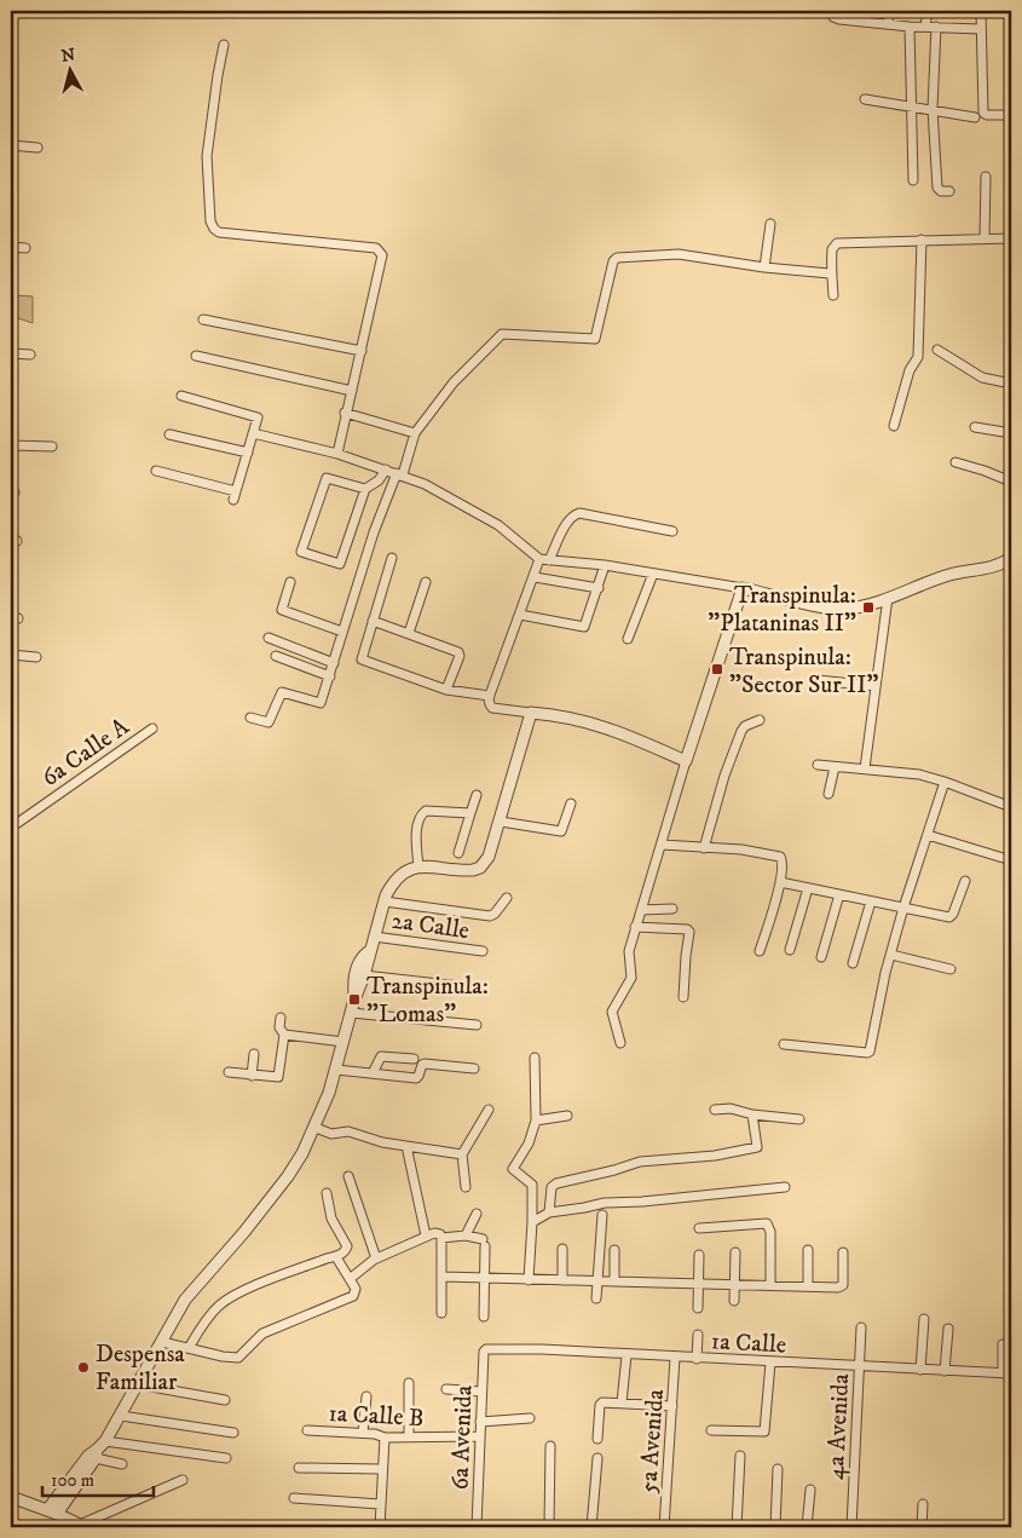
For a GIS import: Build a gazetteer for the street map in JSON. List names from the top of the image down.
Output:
{
  "streets": {
    "street": [
      "6a Calle A",
      "2a Calle",
      "1a Calle",
      "1a Calle B",
      "4a Avenida",
      "6a Avenida",
      "5a Avenida"
    ]
  },
  "crossings": [
    ["1a Calle", "4a Avenida"],
    ["1a Calle", "6a Avenida"],
    ["1a Calle", "5a Avenida"],
    ["1a Calle B", "6a Avenida"]
  ],
  "places": {
    "transit": ["Transpinula: \"Plataninas II\"", "Transpinula: \"Sector Sur II\"", "Transpinula: \"Lomas\""],
    "other": ["Despensa Familiar"]
  },
  "scale_bar": "100 m",
  "north": "top"
}
